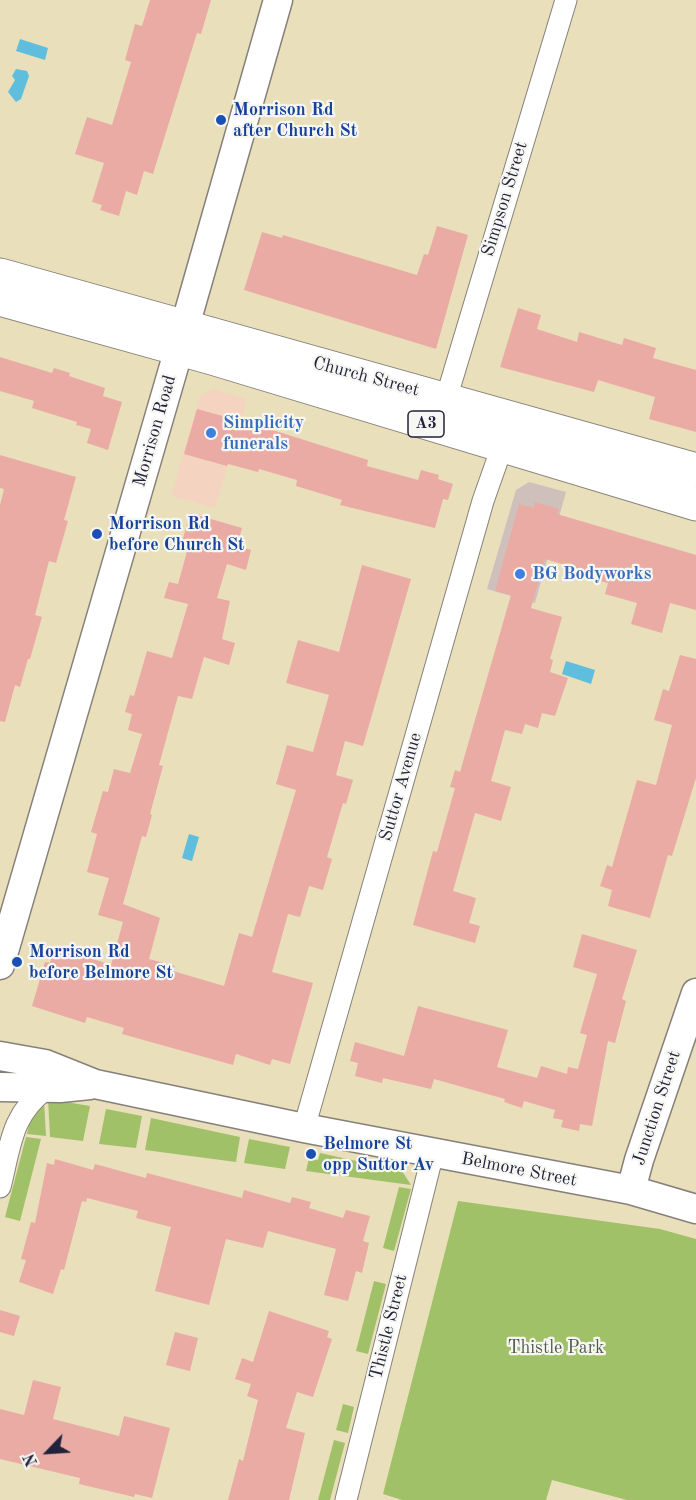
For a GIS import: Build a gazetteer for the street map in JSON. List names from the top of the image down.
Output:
{
  "streets": {
    "highway": ["Church Street", "A3"],
    "street": [
      "Simpson Street",
      "Morrison Road",
      "Suttor Avenue",
      "Junction Street",
      "Belmore Street",
      "Thistle Street"
    ]
  },
  "crossings": [
    ["Simpson Street", "Church Street"],
    ["Church Street", "A3"],
    ["Church Street", "Morrison Road"],
    ["Church Street", "Suttor Avenue"],
    ["Suttor Avenue", "Belmore Street"],
    ["Junction Street", "Belmore Street"],
    ["Belmore Street", "Thistle Street"]
  ],
  "parks": ["Thistle Park"],
  "places": [
    "Morrison Rd after Church St",
    "Simplicity funerals",
    "Morrison Rd before Church St",
    "BG Bodyworks",
    "Morrison Rd before Belmore St",
    "Belmore St opp Suttor Av"
  ],
  "north": "bottom left"
}
